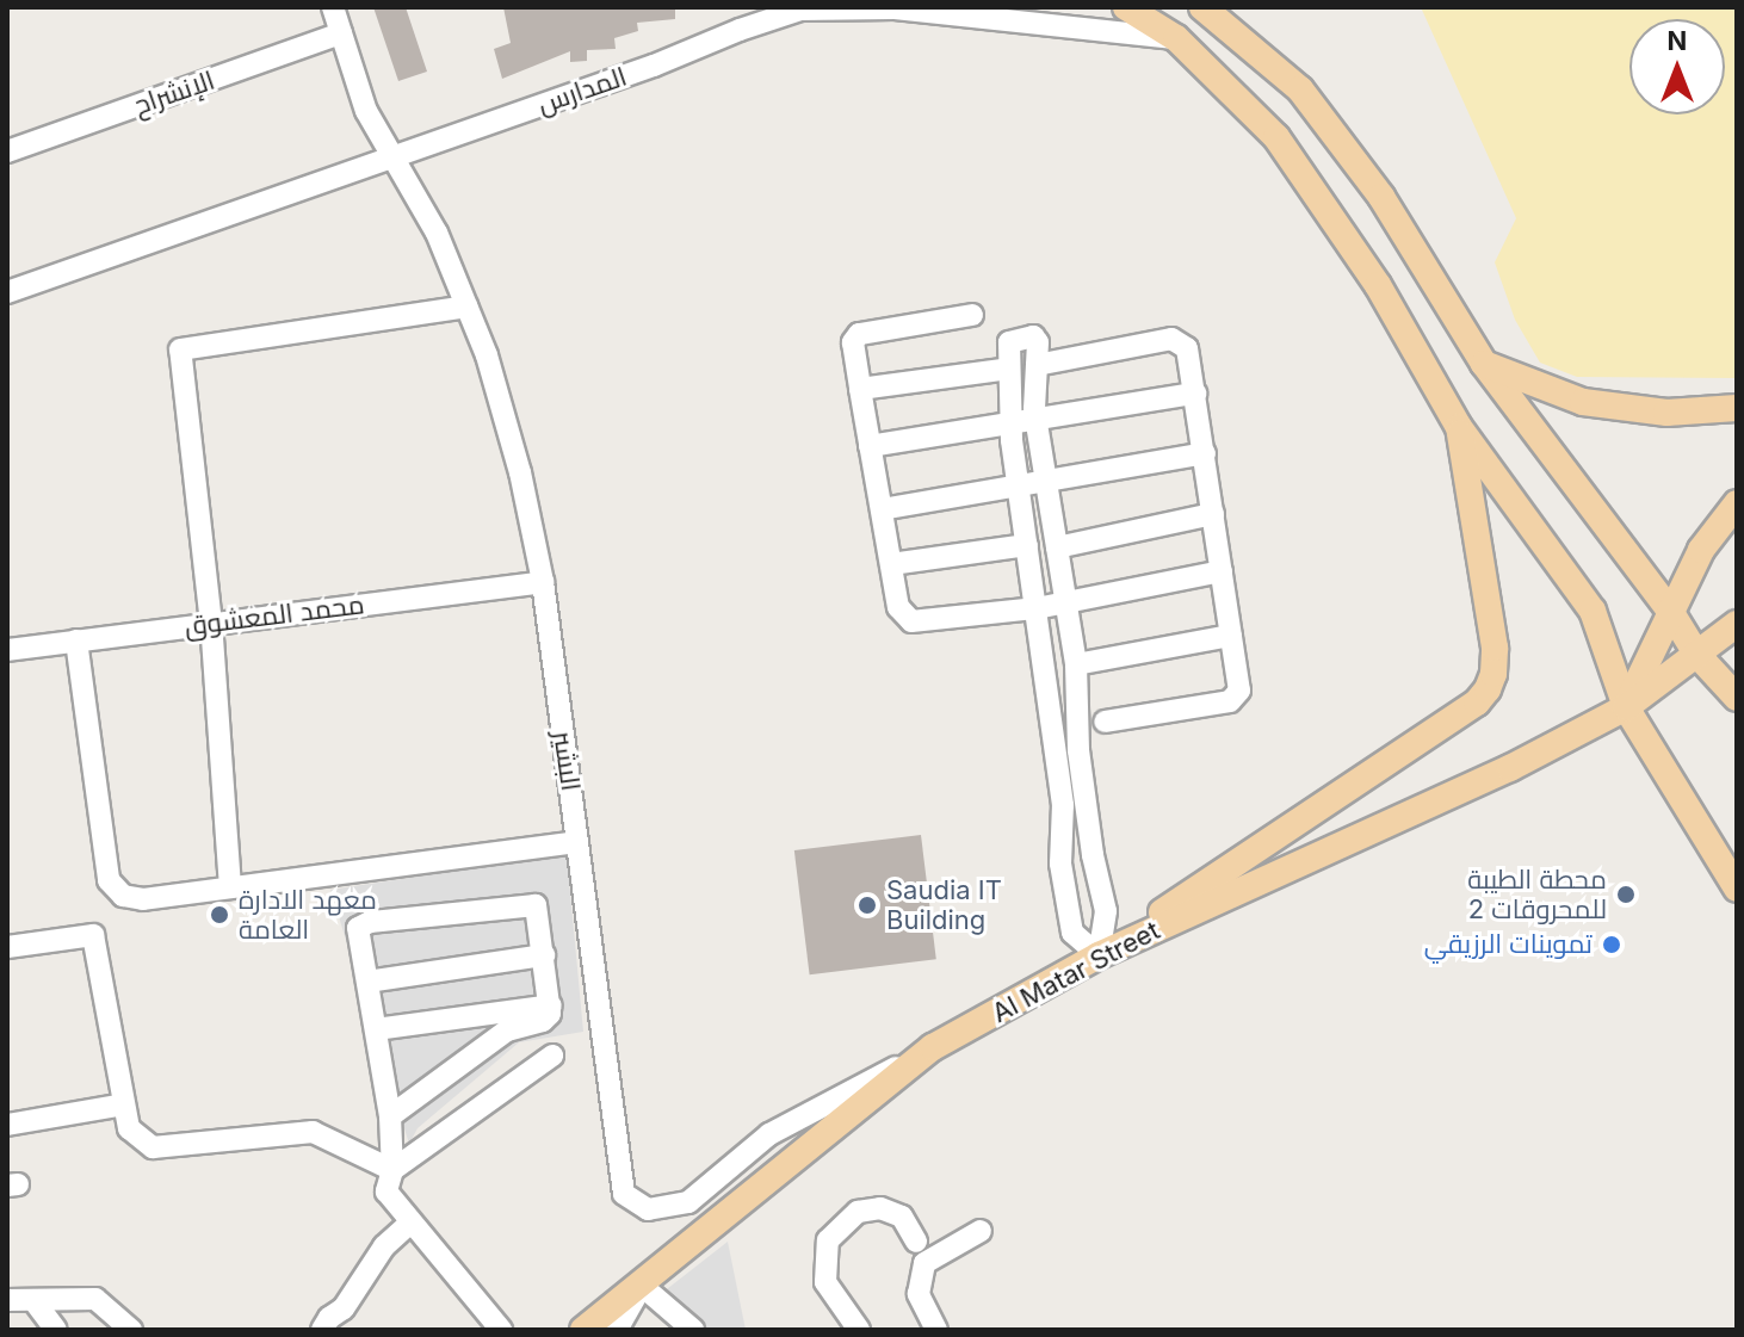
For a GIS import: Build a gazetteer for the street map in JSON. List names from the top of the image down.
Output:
{
  "streets": {
    "main road": ["Al Matar Street"],
    "street": [
      "المدارس",
      "الإنشراح",
      "محمد المعشوق",
      "البشير"
    ]
  },
  "crossings": [
    ["المدارس", "البشير"],
    ["الإنشراح", "البشير"],
    ["محمد المعشوق", "البشير"],
    ["البشير", "Al Matar Street"]
  ],
  "places": [
    "محطة الطيبة 2 للمحروقات",
    "Saudia IT Building",
    "معهد الادارة العامة",
    "تموينات الرزيقي"
  ],
  "north": "top"
}
